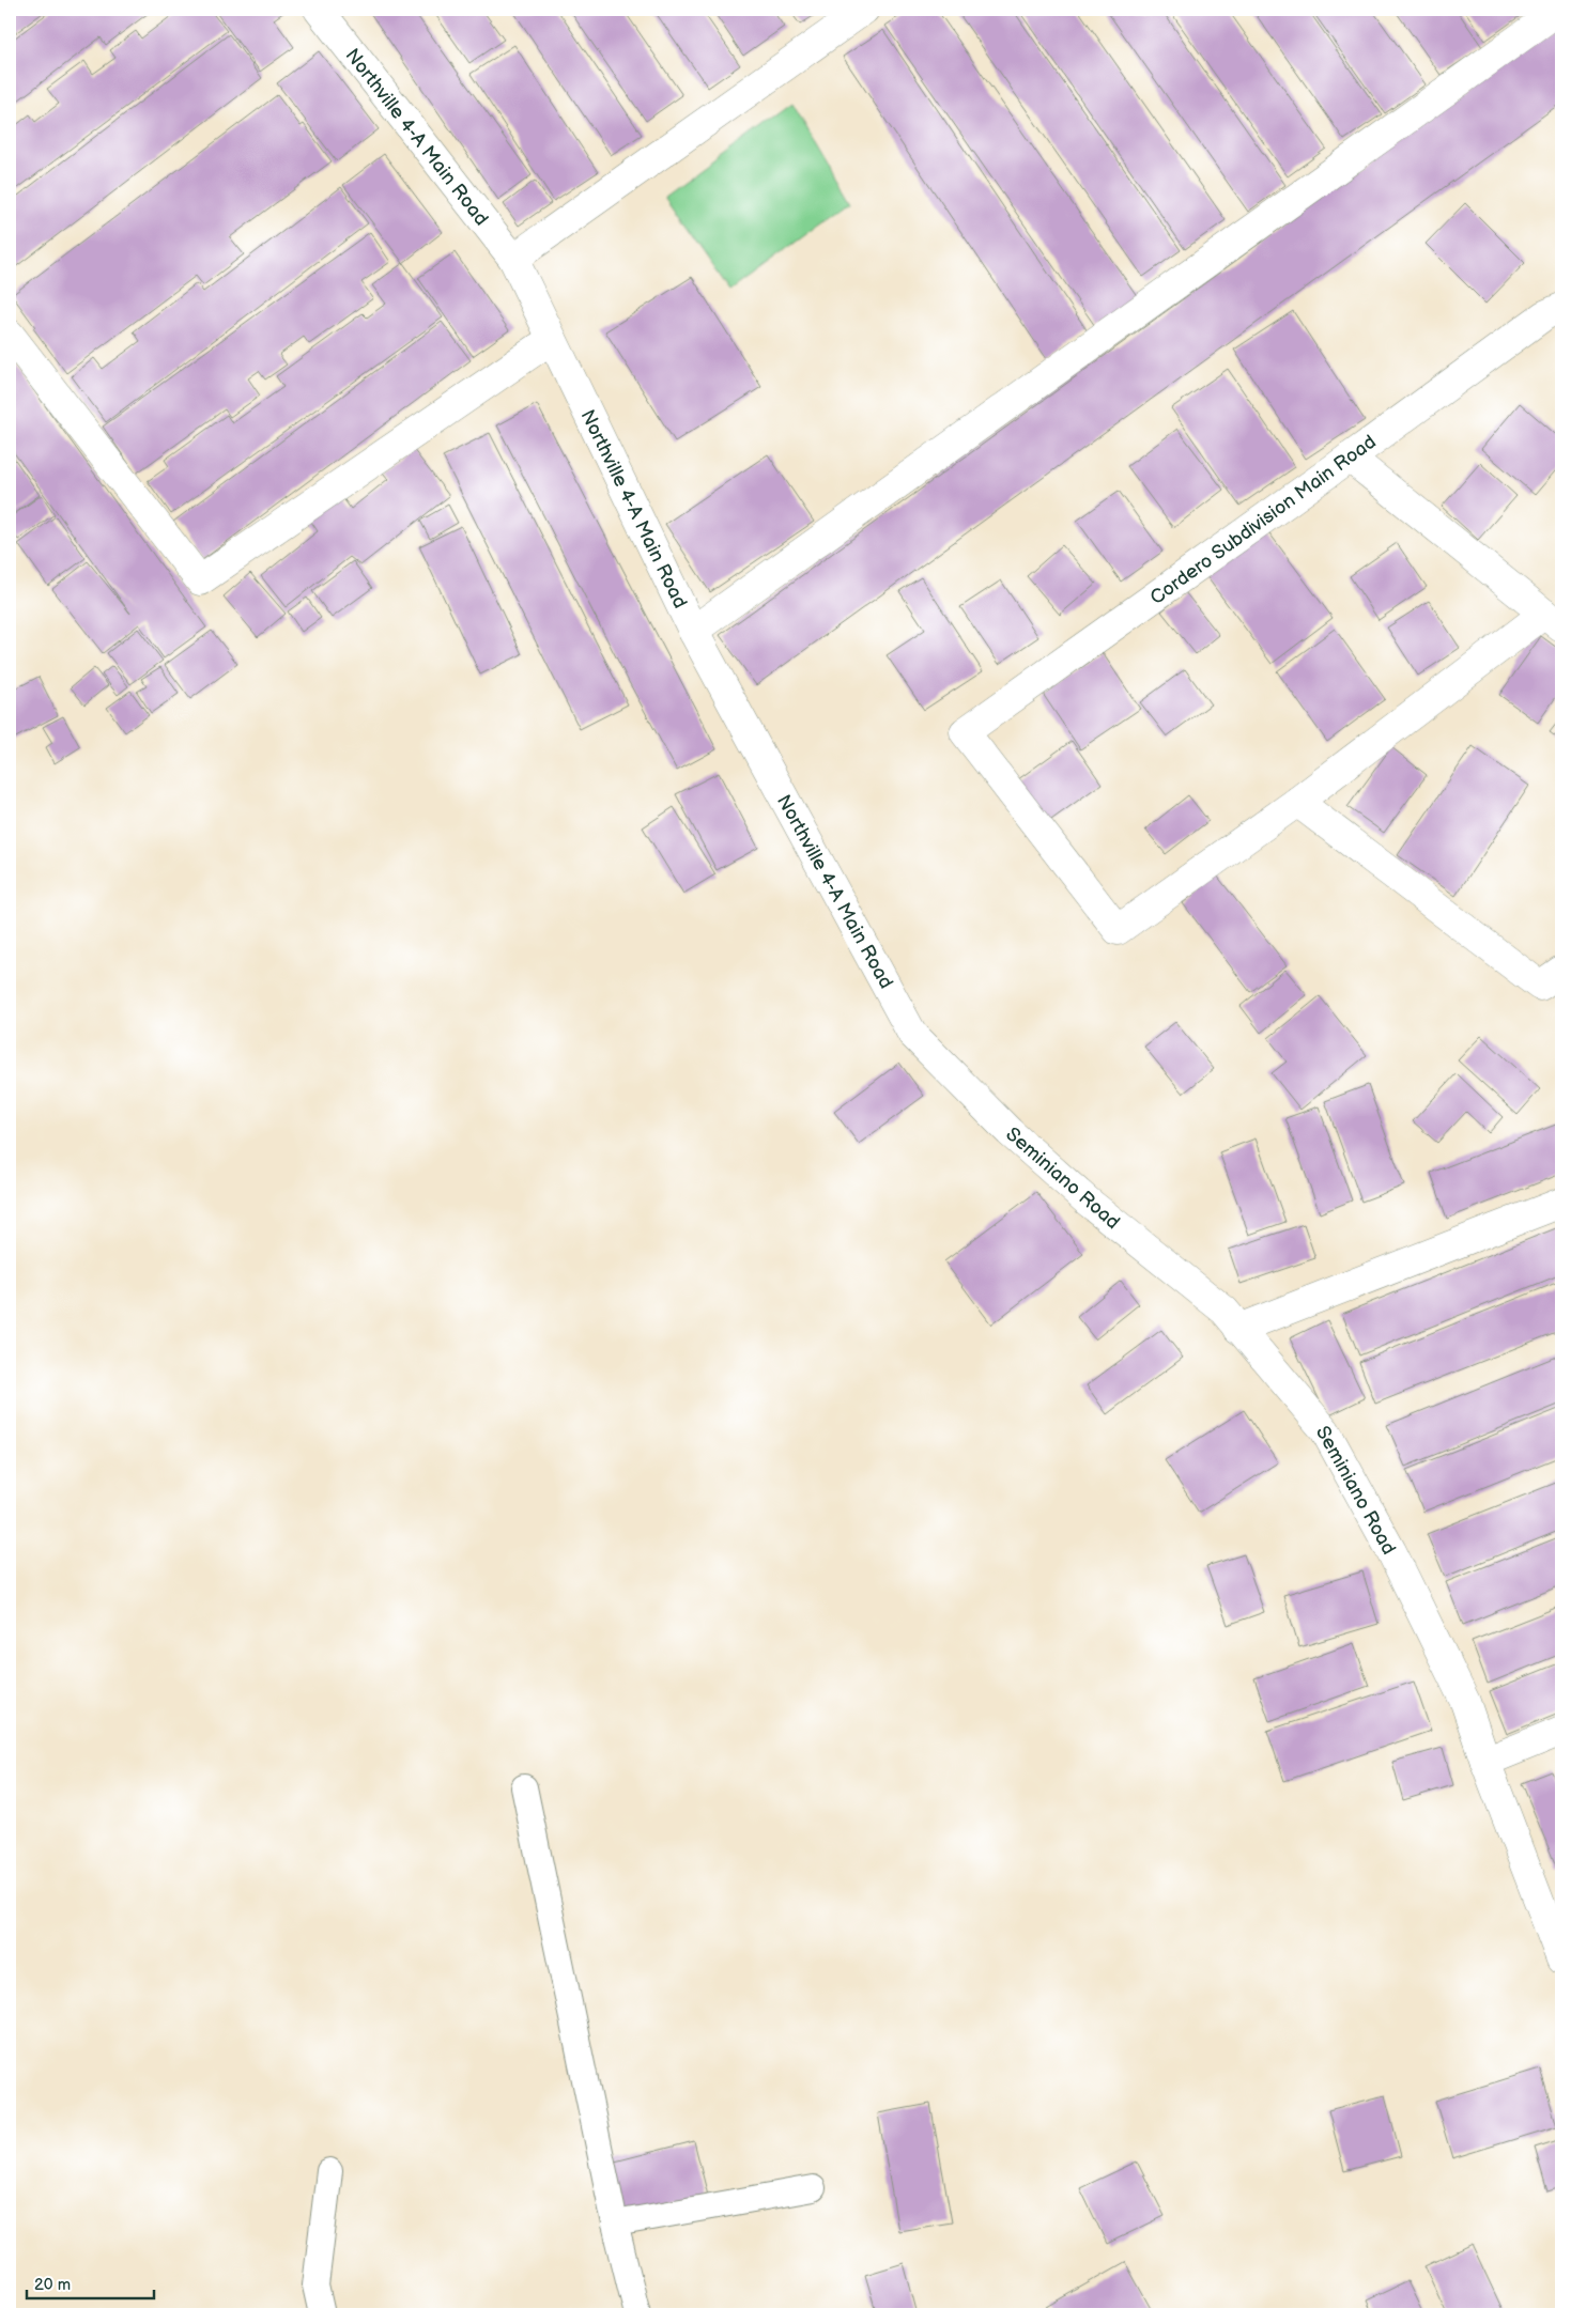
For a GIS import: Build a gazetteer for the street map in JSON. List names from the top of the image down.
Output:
{
  "streets": {
    "street": ["Northville 4-A Main Road", "Cordero Subdivision Main Road", "Seminiano Road"]
  },
  "crossings": [
    ["Northville 4-A Main Road", "Seminiano Road"]
  ],
  "scale_bar": "20 m"
}
